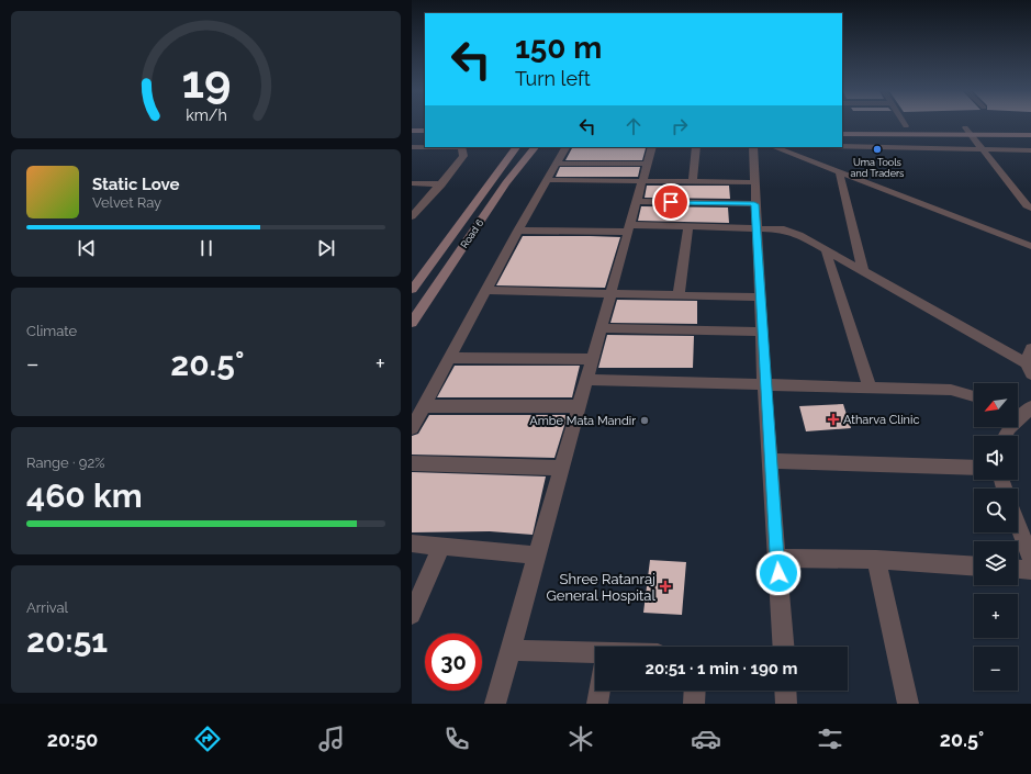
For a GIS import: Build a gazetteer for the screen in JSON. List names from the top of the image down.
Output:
{
  "streets": {
    "street": ["Road 6"]
  },
  "places": {
    "other": ["Uma Tools and Traders", "Ambe Mata Mandir"],
    "health": ["Atharva Clinic", "Shree Ratanraj General Hospital"]
  },
  "north": "bottom left",
  "page": {
    "turn": ["150 m", "Turn left"],
    "song": ["Static Love", "Velvet Ray"],
    "tile": [
      "Climate",
      ["Range · 92%", "460 km"],
      ["Arrival", "20:51"]
    ],
    "heat": ["−", "20.5°", "+"],
    "map_buttons": ["+", "−"],
    "limit": "30",
    "trip": "20:51 · 1 min · 190 m",
    "tabs": ["20:50", "20.5°"],
    "gauge": ["19", "km/h"]
  }
}
